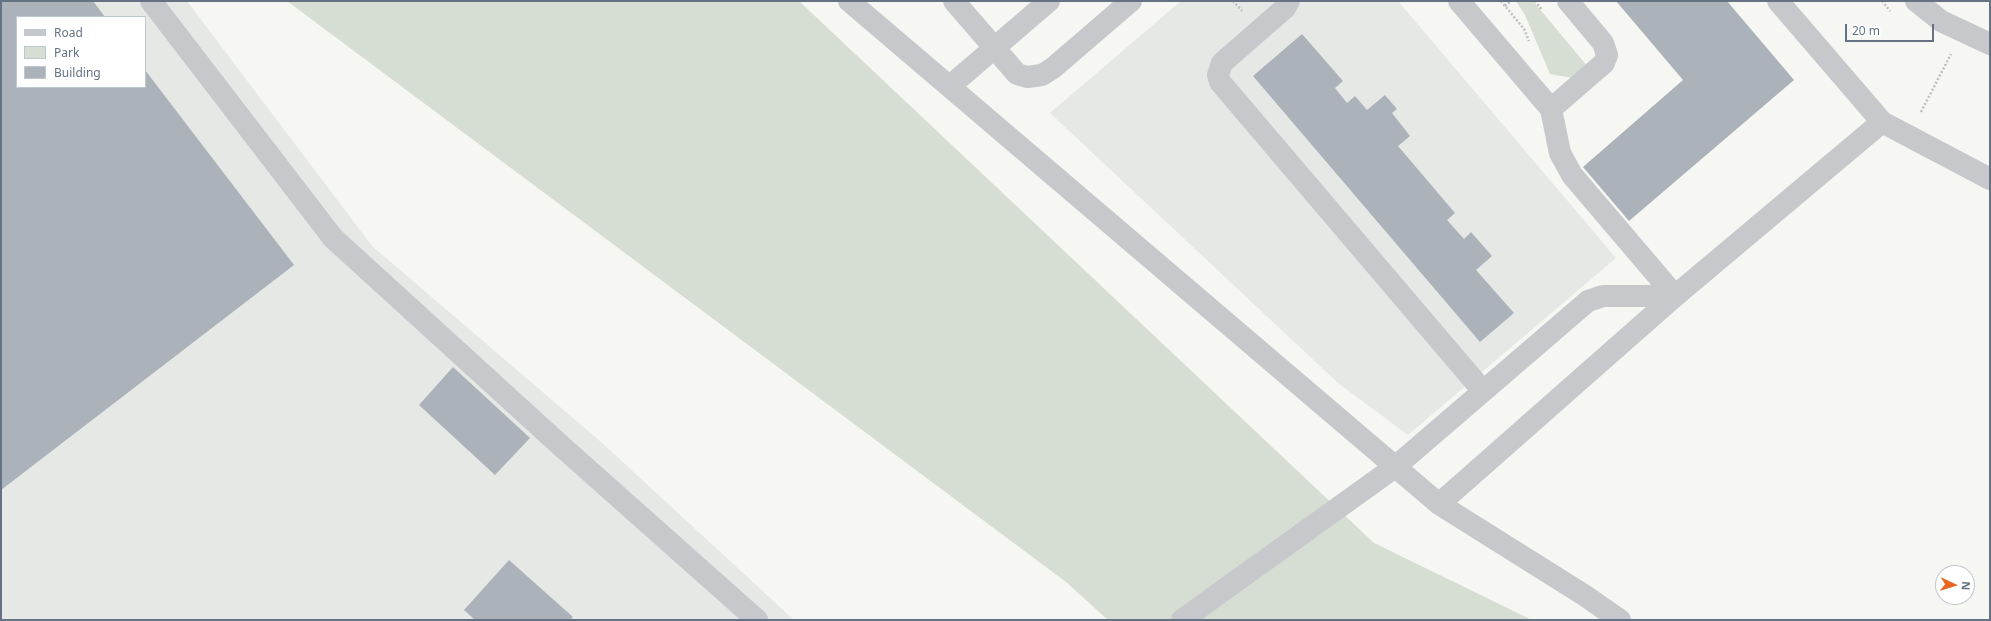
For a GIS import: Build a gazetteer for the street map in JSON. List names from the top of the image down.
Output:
{
  "legend": ["Road", "Park", "Building"],
  "scale_bar": "20 m",
  "north": "right"
}
